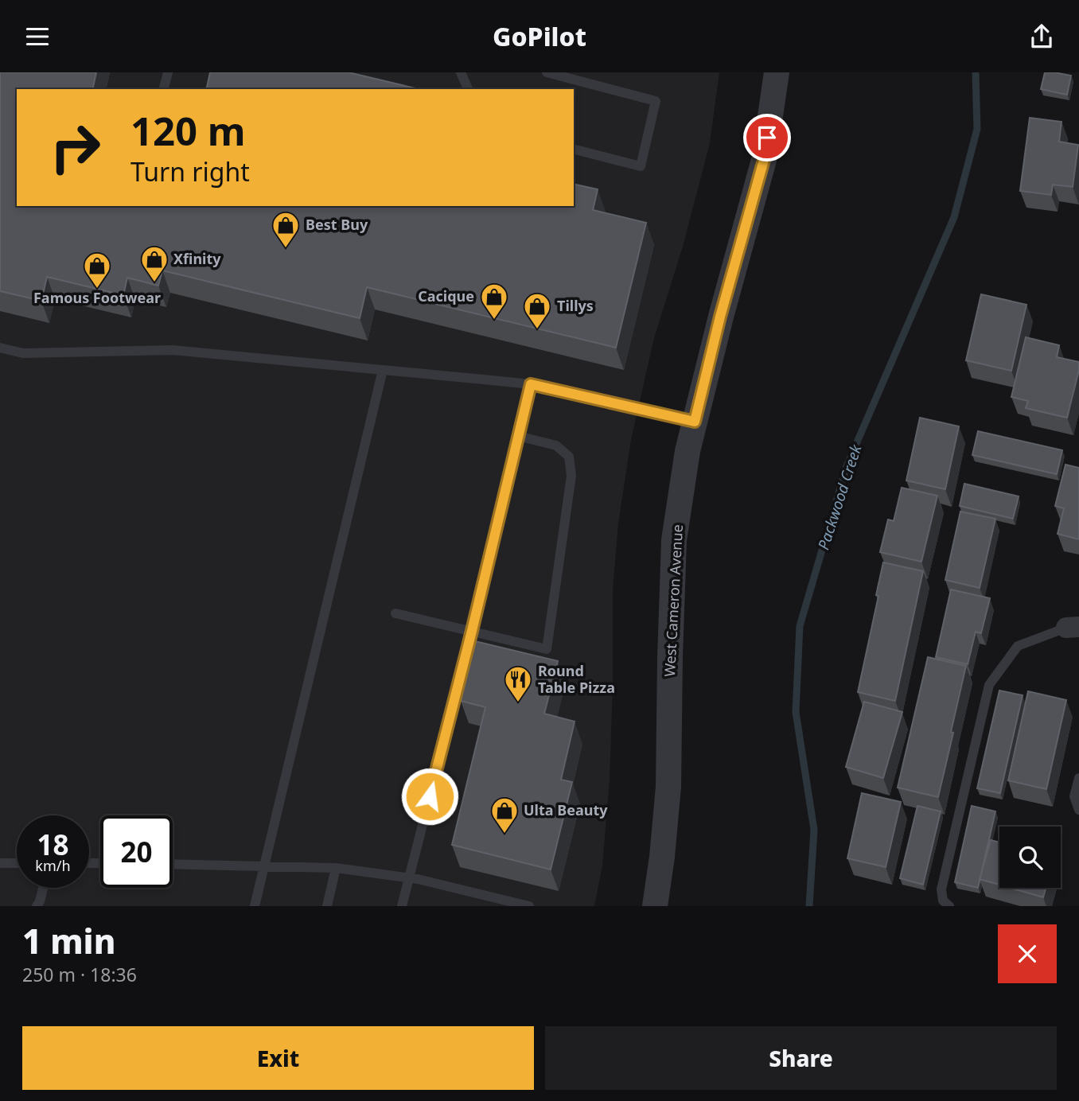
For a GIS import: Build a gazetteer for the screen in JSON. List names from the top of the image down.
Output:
{
  "streets": {
    "street": ["West Cameron Avenue"]
  },
  "water": ["Packwood Creek"],
  "places": {
    "shop": [
      "Best Buy",
      "Xfinity",
      "Famous Footwear",
      "Cacique",
      "Tillys",
      "Ulta Beauty"
    ],
    "restaurant": ["Round Table Pizza"]
  },
  "page": {
    "header": "GoPilot",
    "turn": ["120 m", "Turn right"],
    "speed": "18 km/h",
    "limit": "20",
    "heading": ["1 min", "250 m · 18:36"],
    "buttons": ["Exit", "Share"]
  }
}
